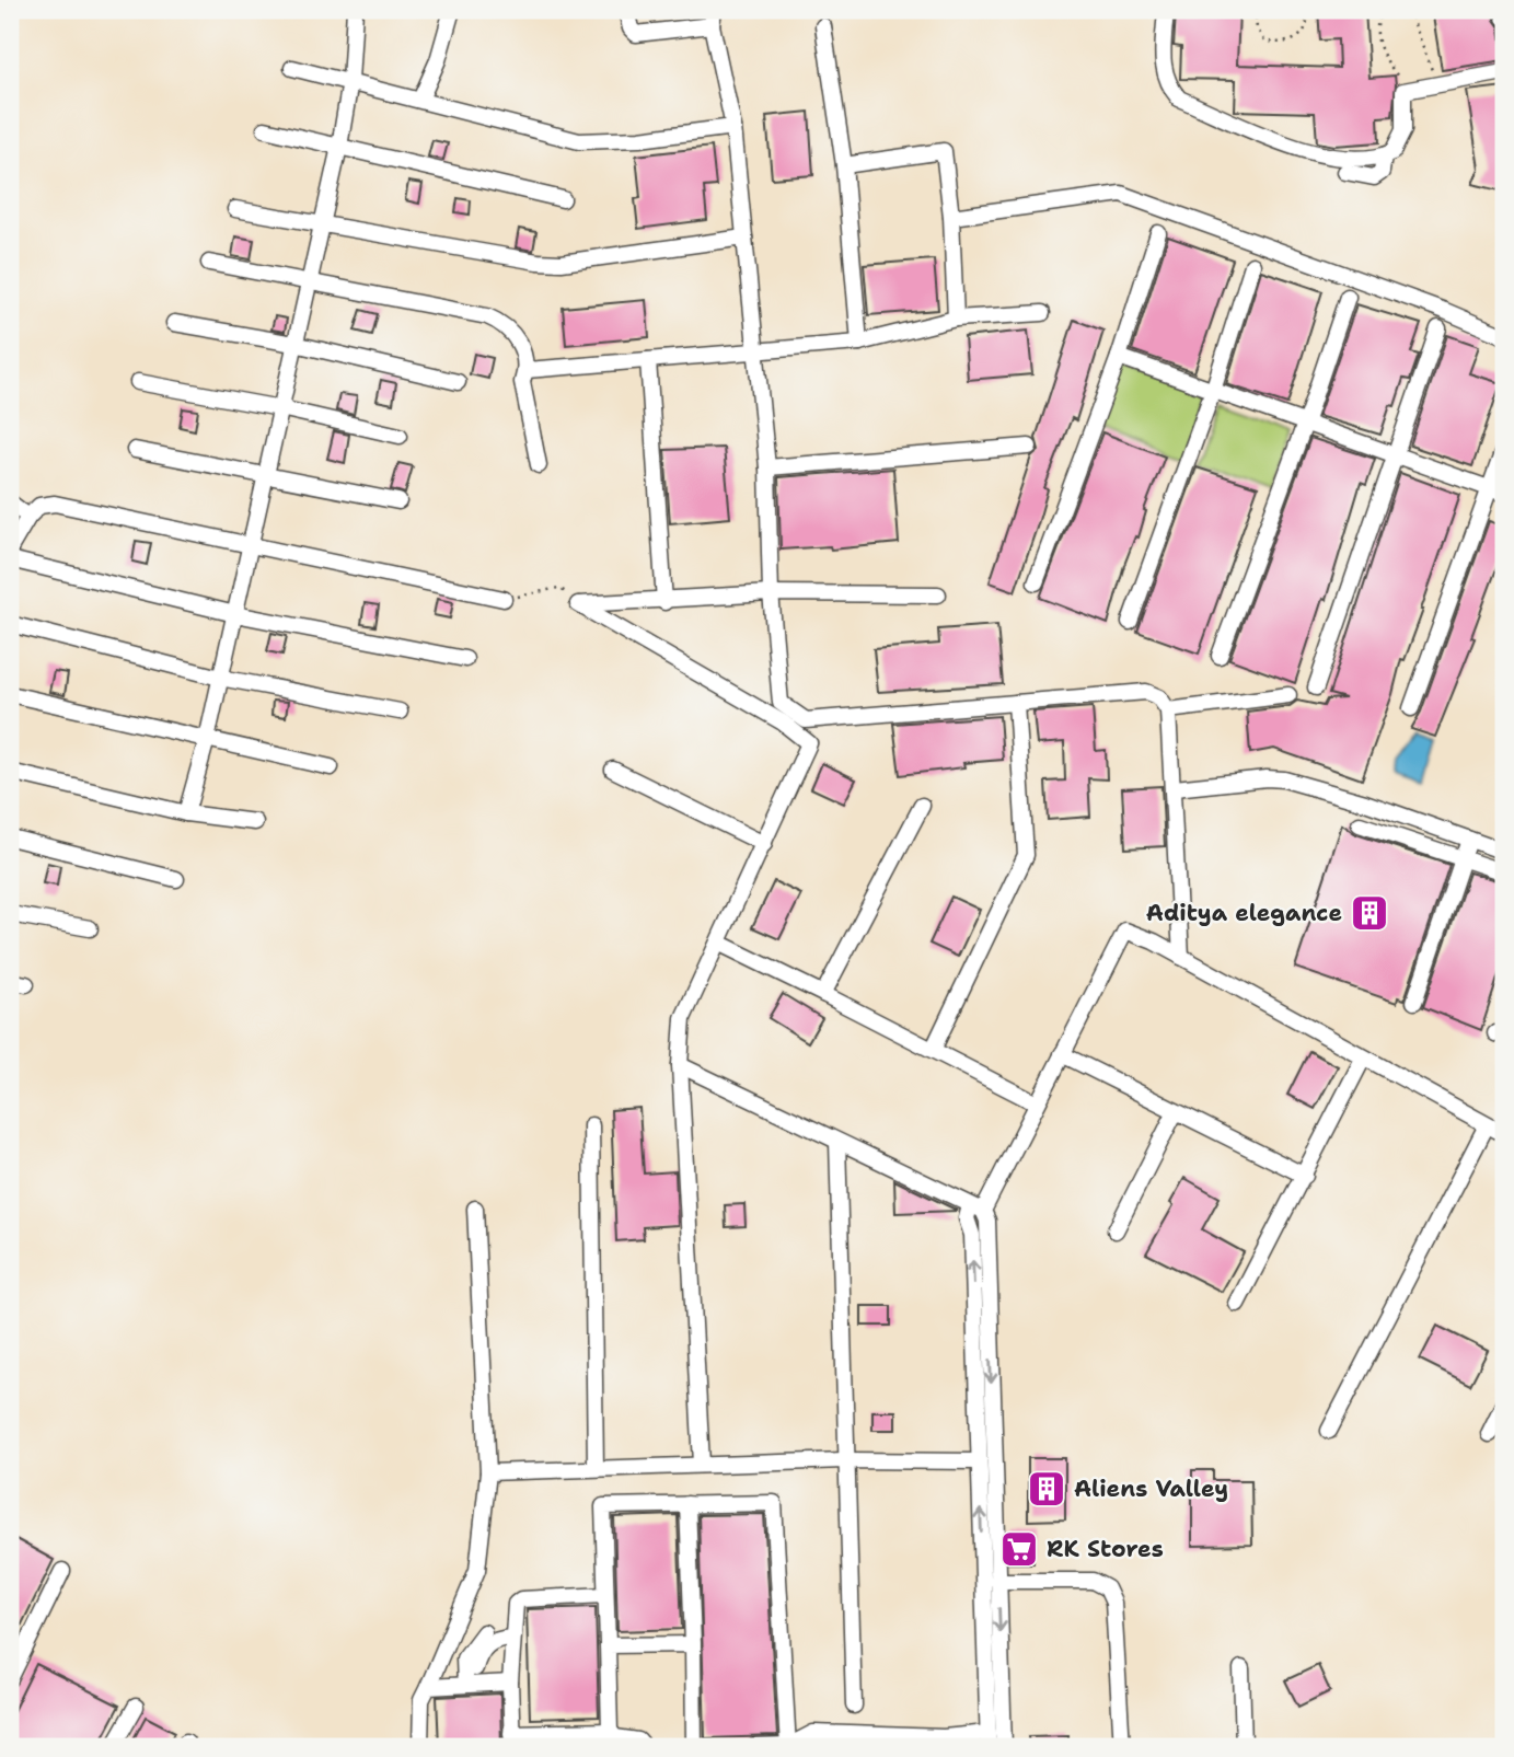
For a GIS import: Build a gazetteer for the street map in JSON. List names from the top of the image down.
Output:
{
  "places": {
    "building": ["Aditya elegance", "Aliens Valley"],
    "supermarket": ["RK Stores"]
  }
}
